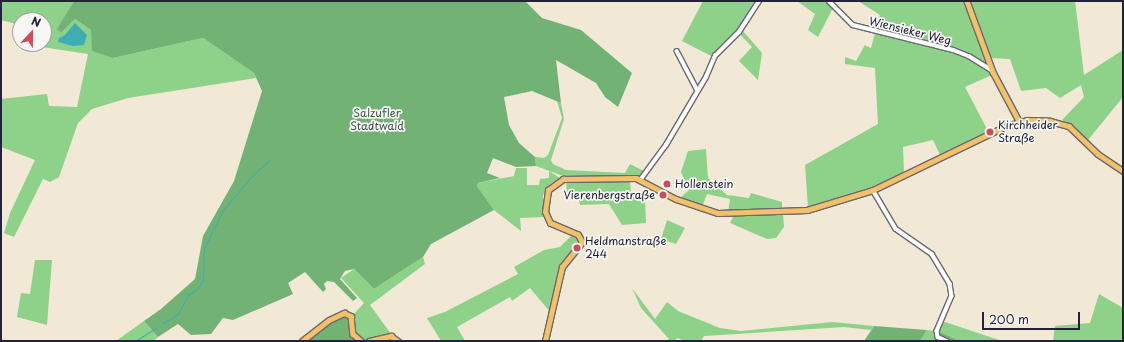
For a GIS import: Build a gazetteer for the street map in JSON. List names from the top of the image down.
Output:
{
  "streets": {
    "street": ["Wiensieker Weg"]
  },
  "parks": ["Salzufler Stadtwald"],
  "places": [
    "Kirchheider Straße",
    "Hollenstein",
    "Vierenbergstraße",
    "Heldmanstraße 244"
  ],
  "scale_bar": "200 m",
  "north": "top"
}
